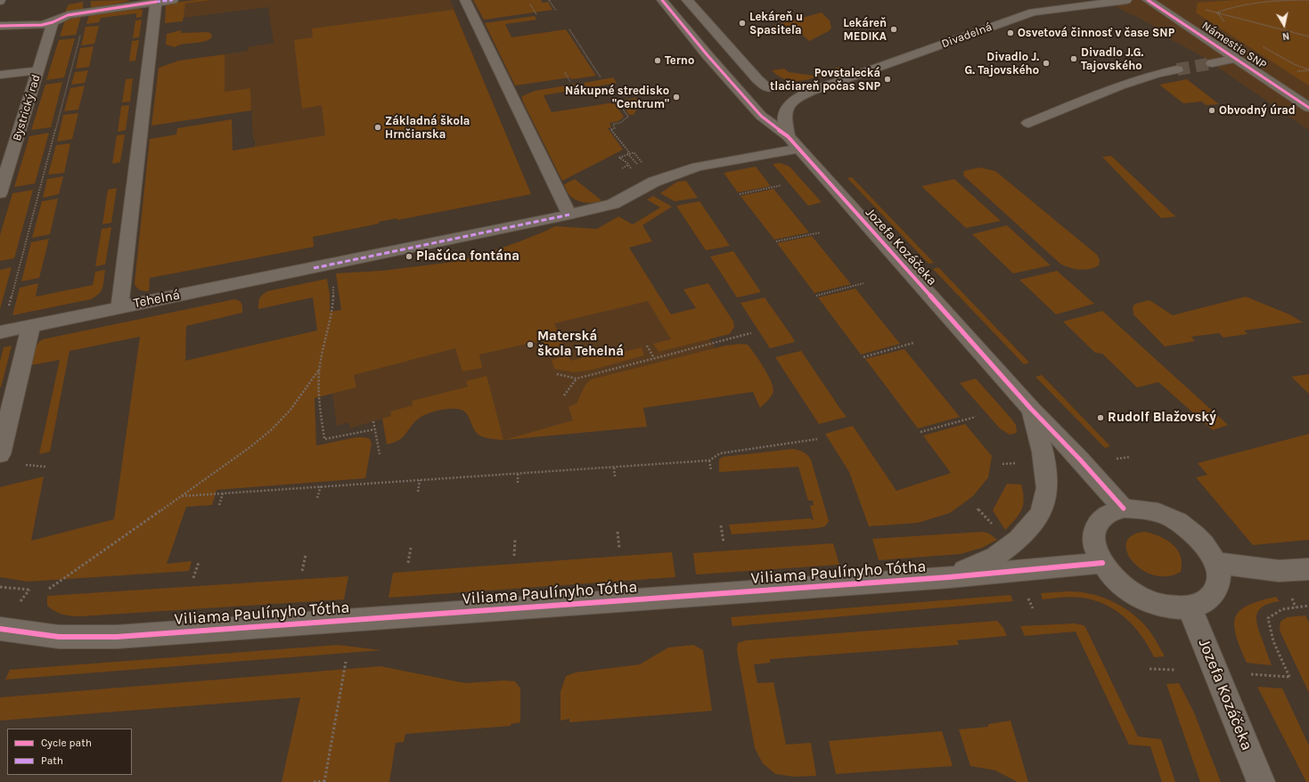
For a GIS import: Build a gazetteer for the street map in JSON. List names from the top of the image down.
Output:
{
  "streets": {
    "street": [
      "Divadelná",
      "Námestie SNP",
      "Bystrický rad",
      "Jozefa Kozáčeka",
      "Tehelná",
      "Viliama Paulínyho Tótha"
    ]
  },
  "crossings": [
    ["Divadelná", "Jozefa Kozáčeka"],
    ["Jozefa Kozáčeka", "Tehelná"],
    ["Jozefa Kozáčeka", "Viliama Paulínyho Tótha"]
  ],
  "places": [
    "Lekáreň u Spasiteľa",
    "Lekáreň MEDIKA",
    "Osvetová činnosť v čase SNP",
    "Divadlo J.G. Tajovského",
    "Terno",
    "Divadlo J. G. Tajovského",
    "Povstalecká tlačiareň počas SNP",
    "Nákupné stredisko \"Centrum\"",
    "Obvodný úrad",
    "Základná škola Hrnčiarska",
    "Plačúca fontána",
    "Materská škola Tehelná",
    "Rudolf Blažovský"
  ],
  "legend": ["Cycle path", "Path"],
  "north": "bottom"
}
